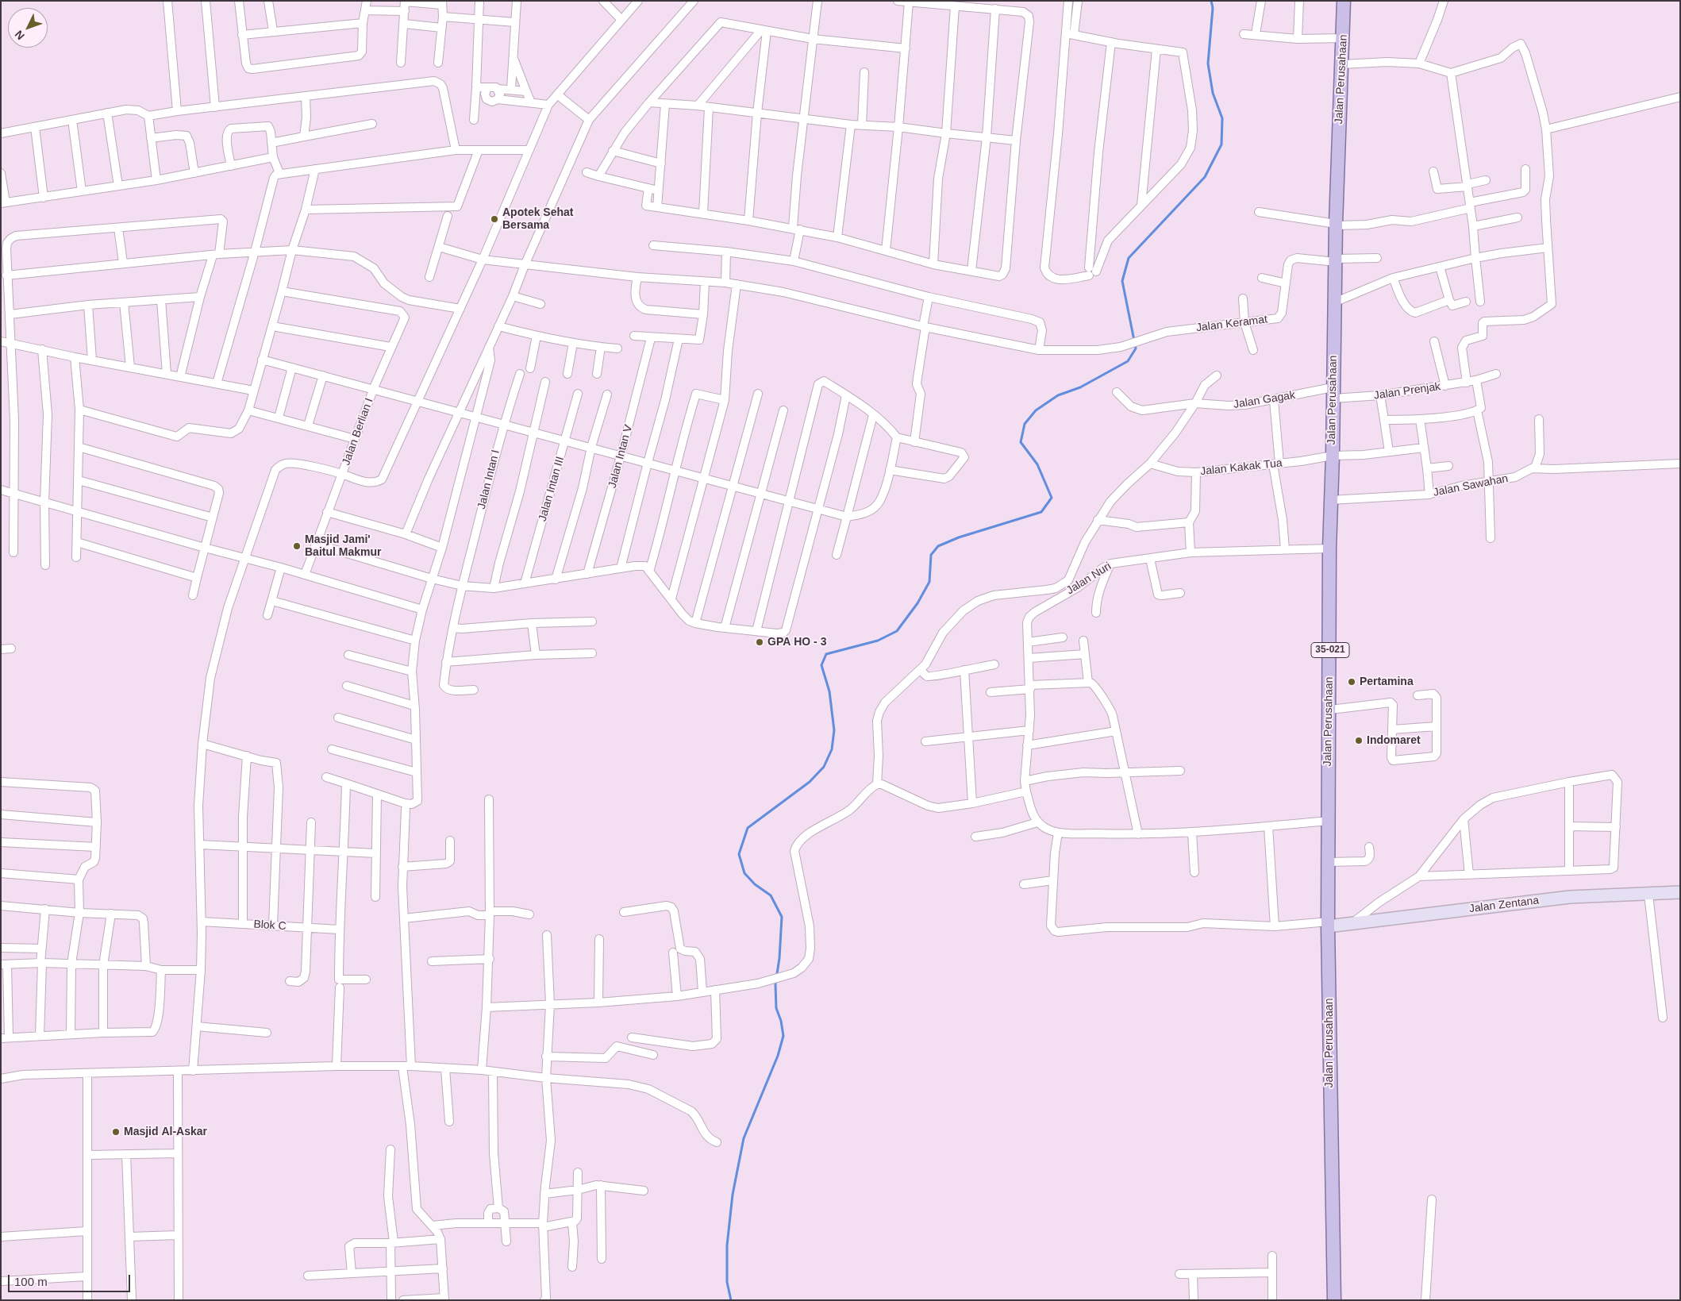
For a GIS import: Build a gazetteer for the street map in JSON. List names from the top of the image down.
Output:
{
  "streets": {
    "main road": ["Jalan Perusahaan", "35-021"],
    "street": [
      "Jalan Keramat",
      "Jalan Prenjak",
      "Jalan Gagak",
      "Jalan Berlian I",
      "Jalan Intan V",
      "Jalan Kakak Tua",
      "Jalan Intan I",
      "Jalan Sawahan",
      "Jalan Intan III",
      "Jalan Nuri",
      "Jalan Zentana",
      "Blok C"
    ]
  },
  "crossings": [
    ["Jalan Perusahaan", "Jalan Keramat"],
    ["Jalan Perusahaan", "Jalan Prenjak"],
    ["Jalan Perusahaan", "Jalan Gagak"],
    ["Jalan Perusahaan", "Jalan Kakak Tua"],
    ["Jalan Perusahaan", "Jalan Sawahan"],
    ["Jalan Perusahaan", "Jalan Nuri"],
    ["Jalan Perusahaan", "Jalan Zentana"],
    ["Jalan Prenjak", "Jalan Gagak"]
  ],
  "places": [
    "Apotek Sehat Bersama",
    "Masjid Jami' Baitul Makmur",
    "GPA HO - 3",
    "Pertamina",
    "Indomaret",
    "Masjid Al-Askar"
  ],
  "scale_bar": "100 m",
  "north": "bottom left"
}
